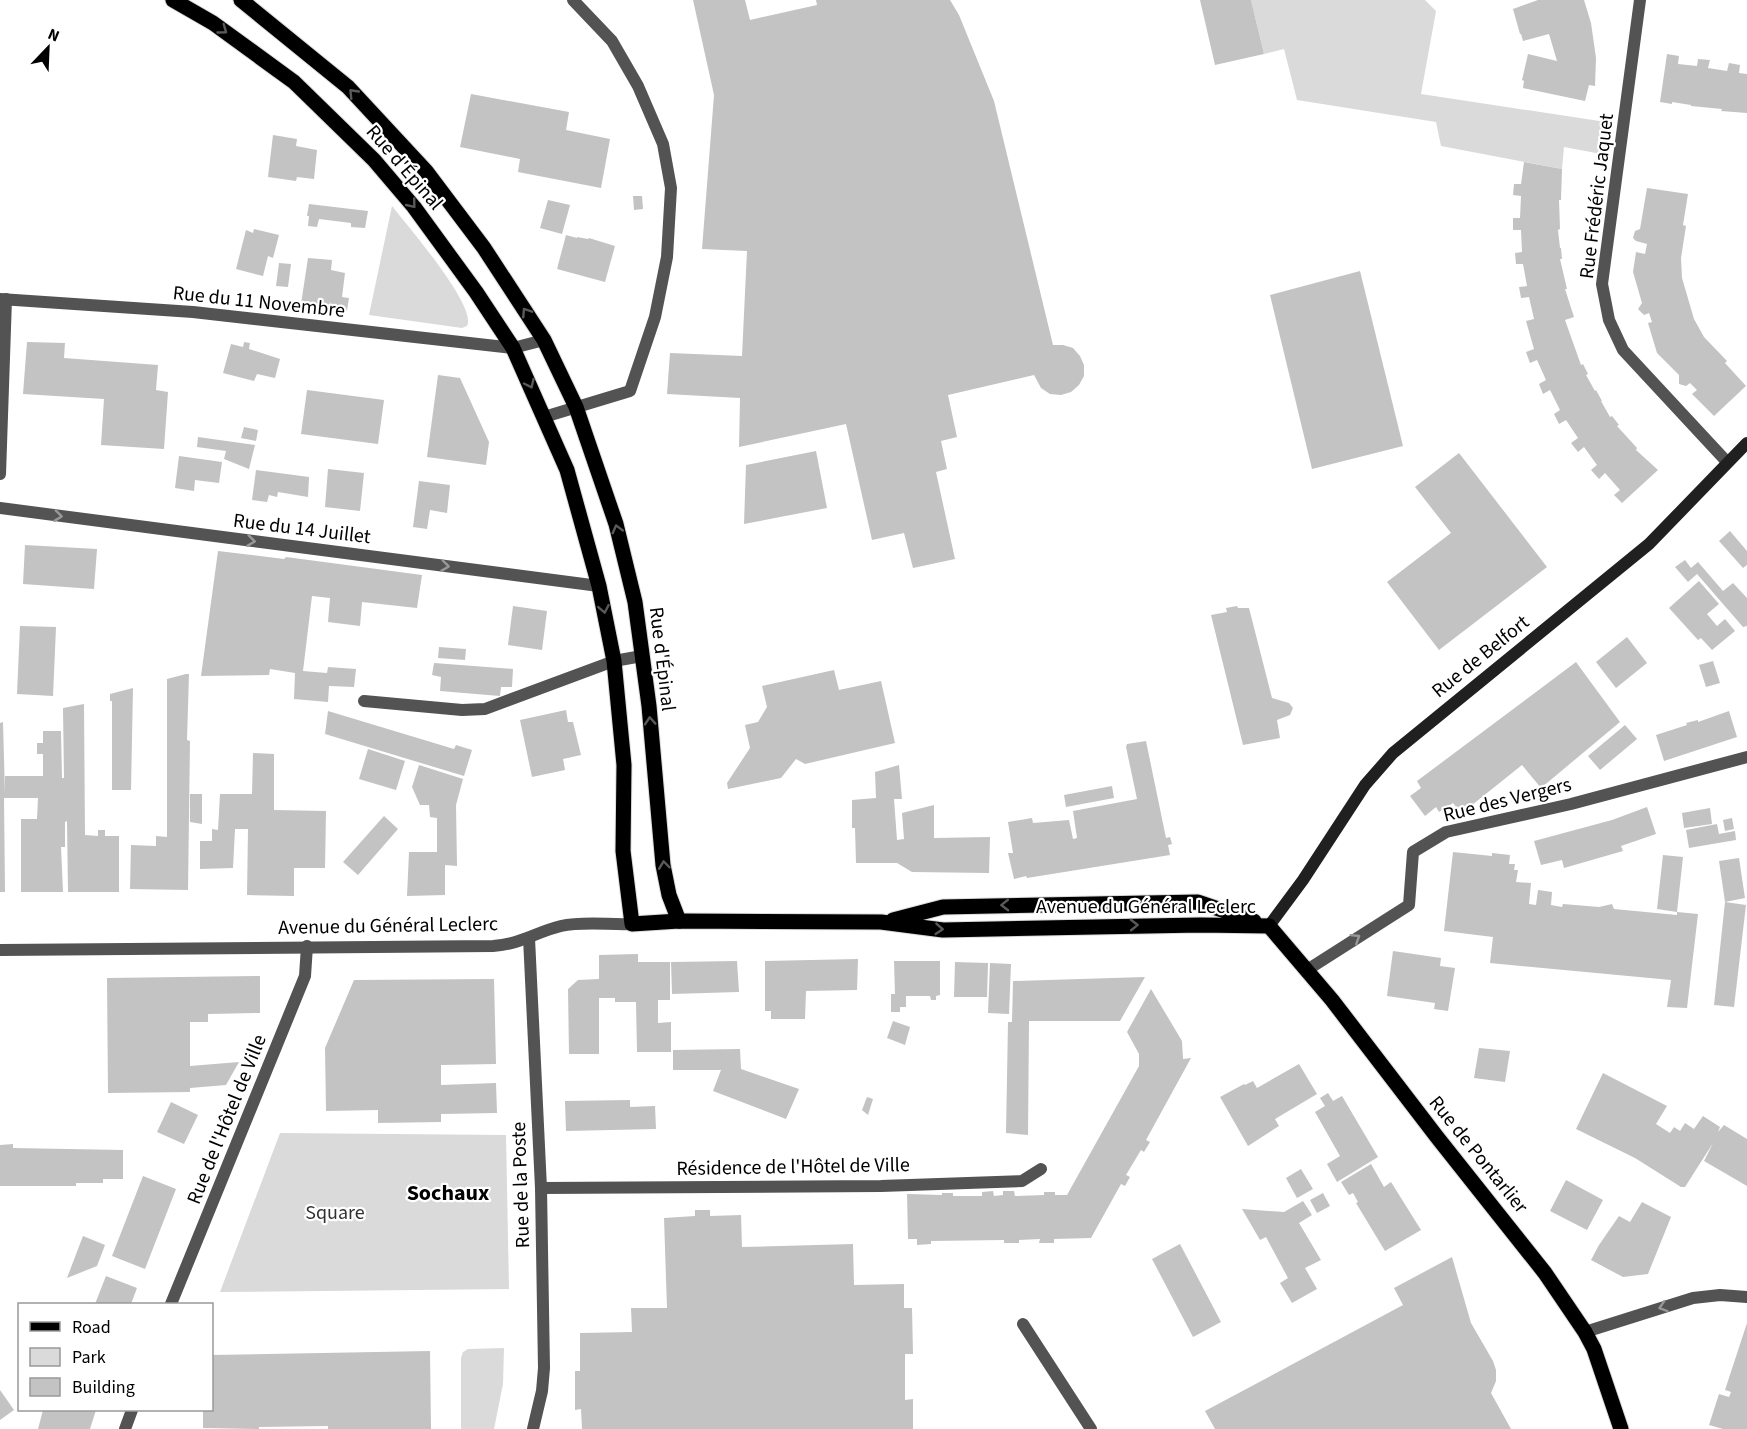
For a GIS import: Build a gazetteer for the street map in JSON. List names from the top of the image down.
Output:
{
  "streets": {
    "main road": [
      "Rue d'Épinal",
      "Rue de Belfort",
      "Avenue du Général Leclerc",
      "Rue de Pontarlier"
    ],
    "street": [
      "Rue Frédéric Jaquet",
      "Rue du 11 Novembre",
      "Rue du 14 Juillet",
      "Rue des Vergers",
      "Rue de l'Hôtel de Ville",
      "Résidence de l'Hôtel de Ville",
      "Rue de la Poste"
    ]
  },
  "crossings": [
    ["Rue d'Épinal", "Rue du 11 Novembre"],
    ["Rue d'Épinal", "Rue du 14 Juillet"],
    ["Rue d'Épinal", "Avenue du Général Leclerc"],
    ["Rue Frédéric Jaquet", "Rue de Belfort"],
    ["Rue de Belfort", "Avenue du Général Leclerc"],
    ["Rue de Belfort", "Rue de Pontarlier"],
    ["Rue des Vergers", "Rue de Pontarlier"],
    ["Avenue du Général Leclerc", "Rue de l'Hôtel de Ville"],
    ["Avenue du Général Leclerc", "Rue de Pontarlier"],
    ["Avenue du Général Leclerc", "Rue de la Poste"],
    ["Résidence de l'Hôtel de Ville", "Rue de la Poste"]
  ],
  "one_way": ["Rue du 14 Juillet", "Rue des Vergers"],
  "districts": ["Sochaux"],
  "parks": ["Square"],
  "legend": ["Road", "Park", "Building"],
  "north": "top right"
}
